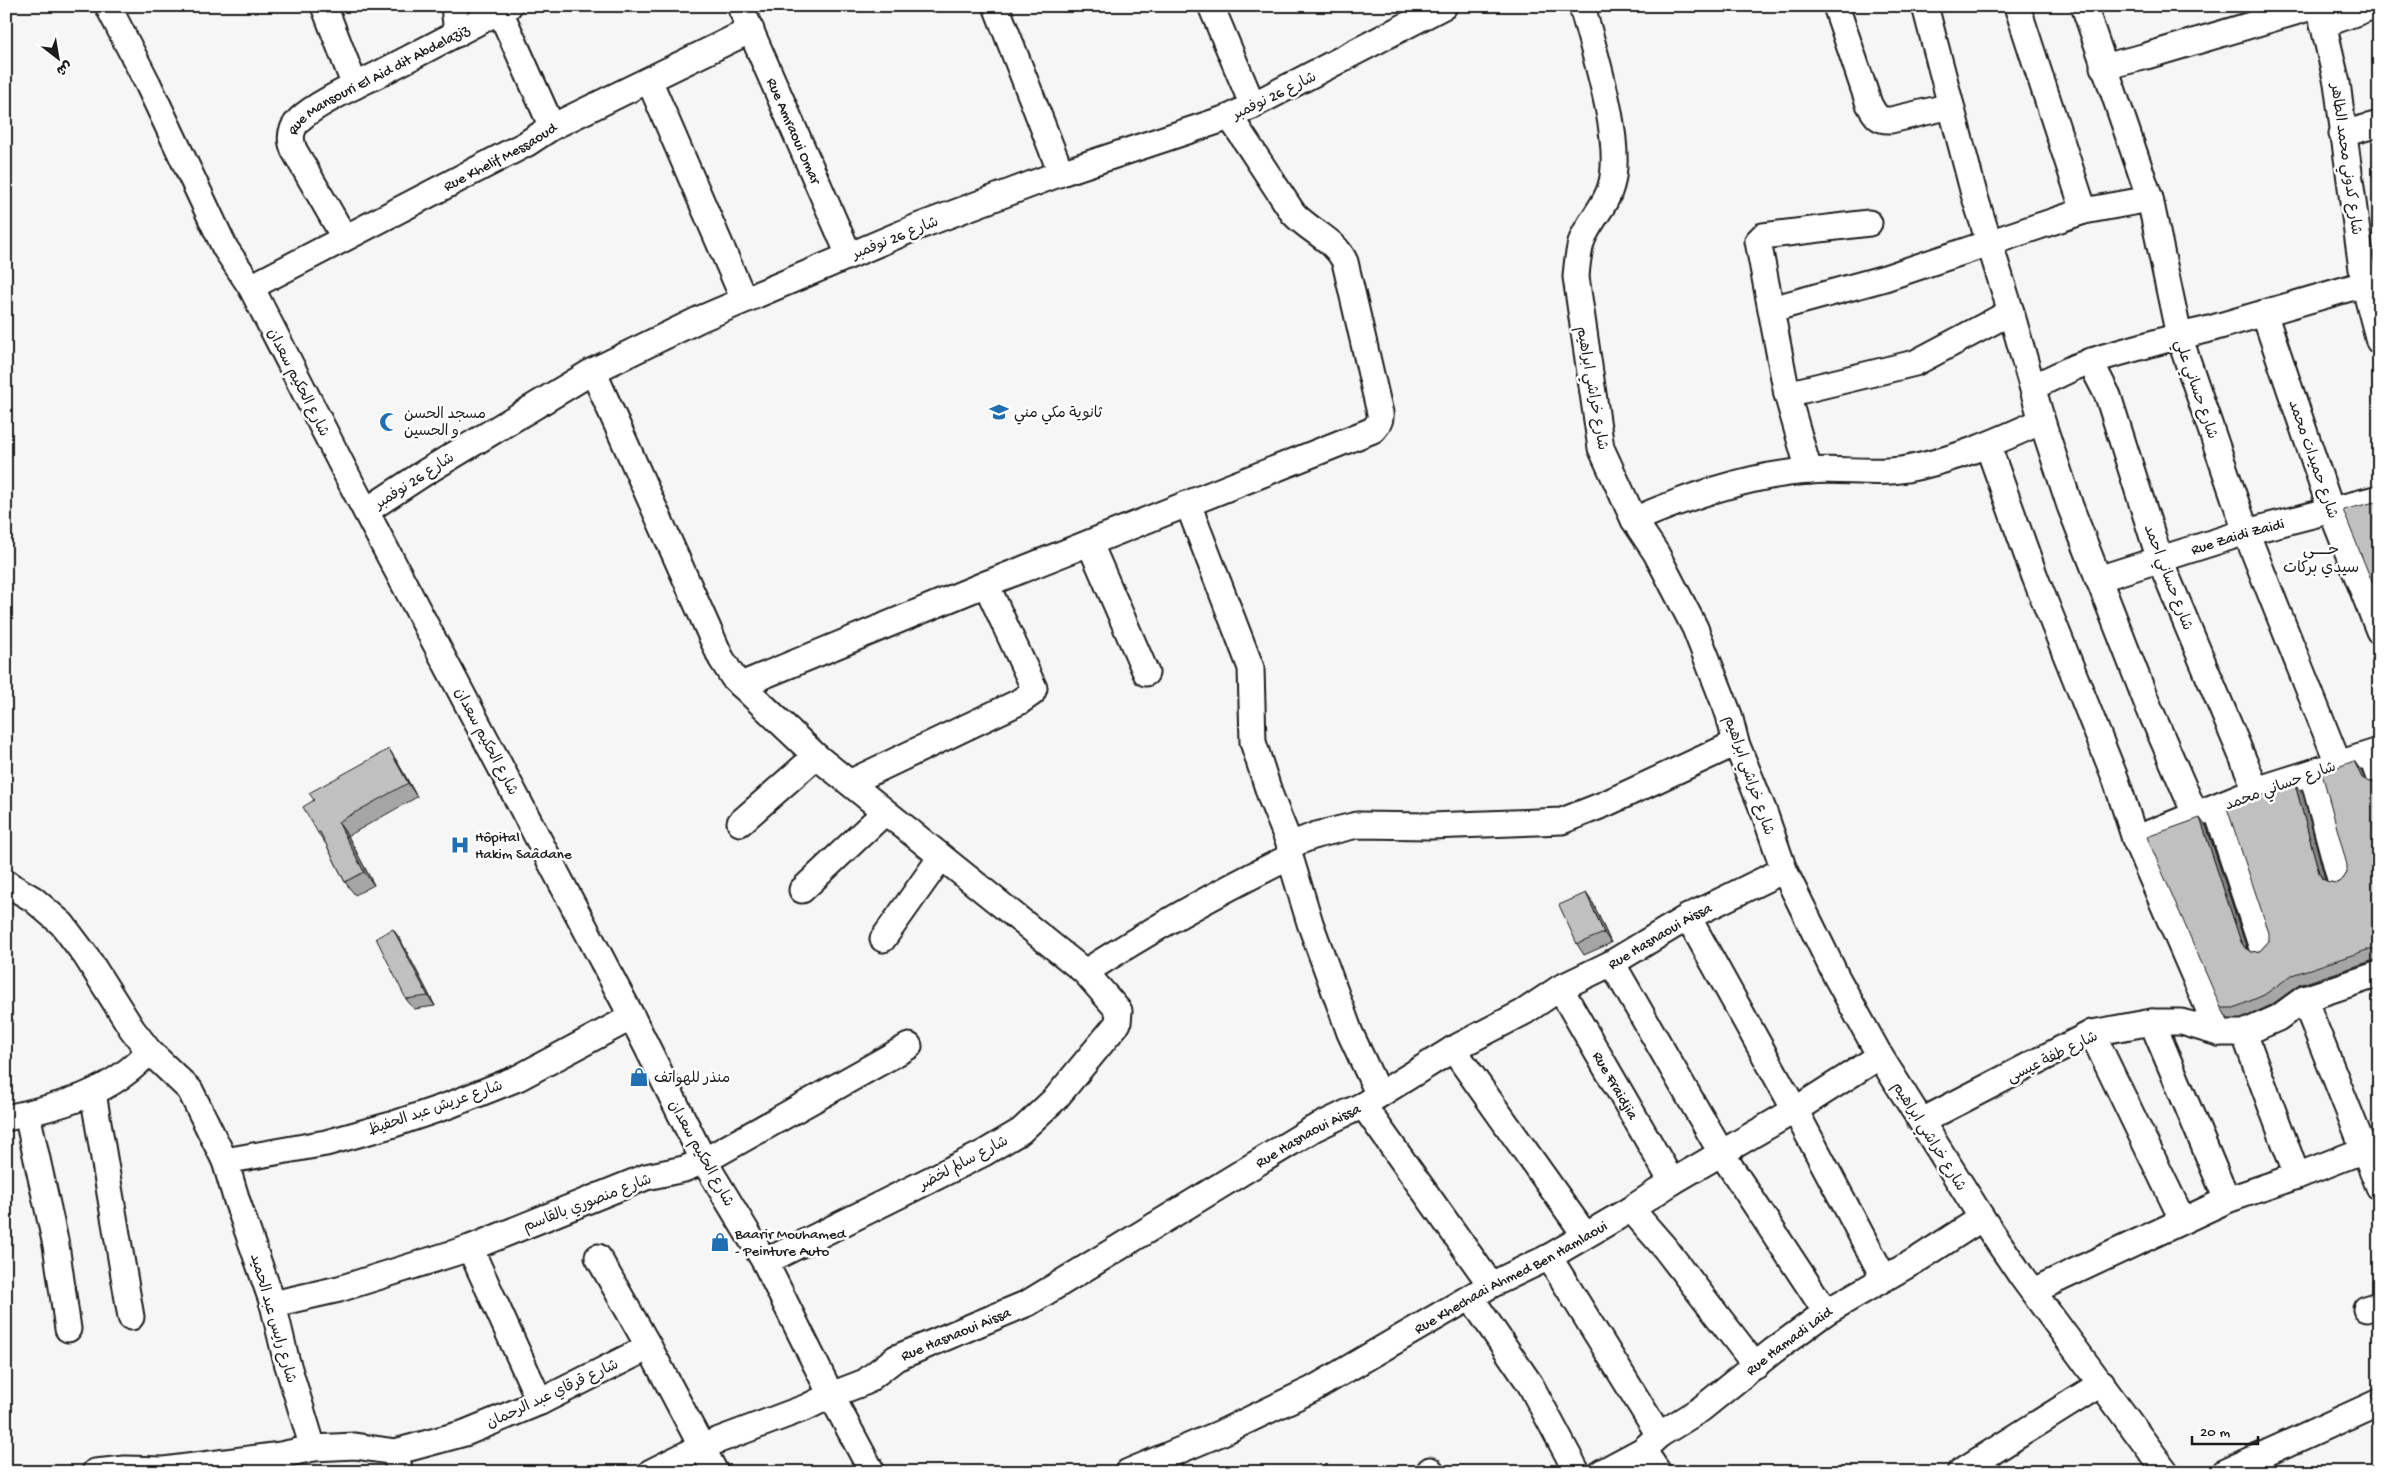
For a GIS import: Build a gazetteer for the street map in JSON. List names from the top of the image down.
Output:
{
  "streets": {
    "street": [
      "Rue Mansouri El Aid dit Abdelaziz",
      "شارع 26 نوفمبر",
      "Rue Amraoui Omar",
      "Rue Khelif Messaoud",
      "شارع كدوني محمد الطاهر",
      "شارع الحكيم سعدان",
      "شارع خراشي ابراهيم",
      "شارع حساني علي",
      "شارع حميدات محمد",
      "Rue Zaidi Zaidi",
      "شارع حساني احمد",
      "شارع حساني محمد",
      "Rue Hasnaoui Aissa",
      "شارع طفة عيسى",
      "Rue Fraidjia",
      "شارع عريش عبد الحفيظ",
      "شارع سالم لخضر",
      "شارع منصوري بالقاسم",
      "Rue Khechaai Ahmed Ben Hamlaoui",
      "شارع رايس عبد الحميد",
      "Rue Hamadi Laid",
      "شارع قرقاي عبد الرحمان"
    ]
  },
  "crossings": [
    ["Rue Mansouri El Aid dit Abdelaziz", "Rue Khelif Messaoud"],
    ["شارع 26 نوفمبر", "Rue Amraoui Omar"],
    ["شارع 26 نوفمبر", "شارع الحكيم سعدان"],
    ["Rue Amraoui Omar", "Rue Khelif Messaoud"],
    ["Rue Khelif Messaoud", "شارع الحكيم سعدان"],
    ["شارع الحكيم سعدان", "Rue Hasnaoui Aissa"],
    ["شارع الحكيم سعدان", "شارع عريش عبد الحفيظ"],
    ["شارع الحكيم سعدان", "شارع سالم لخضر"],
    ["شارع الحكيم سعدان", "شارع منصوري بالقاسم"],
    ["شارع خراشي ابراهيم", "Rue Hasnaoui Aissa"],
    ["شارع خراشي ابراهيم", "شارع طفة عيسى"],
    ["شارع خراشي ابراهيم", "Rue Khechaai Ahmed Ben Hamlaoui"],
    ["شارع خراشي ابراهيم", "Rue Hamadi Laid"],
    ["شارع حساني علي", "Rue Zaidi Zaidi"],
    ["شارع حساني علي", "شارع حساني محمد"],
    ["شارع حميدات محمد", "Rue Zaidi Zaidi"],
    ["Rue Zaidi Zaidi", "شارع حساني احمد"],
    ["شارع حساني احمد", "شارع حساني محمد"],
    ["Rue Hasnaoui Aissa", "Rue Fraidjia"],
    ["Rue Fraidjia", "Rue Khechaai Ahmed Ben Hamlaoui"],
    ["شارع عريش عبد الحفيظ", "شارع رايس عبد الحميد"],
    ["شارع منصوري بالقاسم", "شارع رايس عبد الحميد"]
  ],
  "districts": ["حــــي سيدي بركات"],
  "places": {
    "school or university": ["ثانوية مكي مني"],
    "mosque": ["مسجد الحسن و الحسين"],
    "hospital": ["Hôpital Hakim Saâdane"],
    "shop": ["منذر للهواتف", "Baarir Mouhamed - Peinture Auto"]
  },
  "scale_bar": "20 m",
  "north": "bottom right"
}
